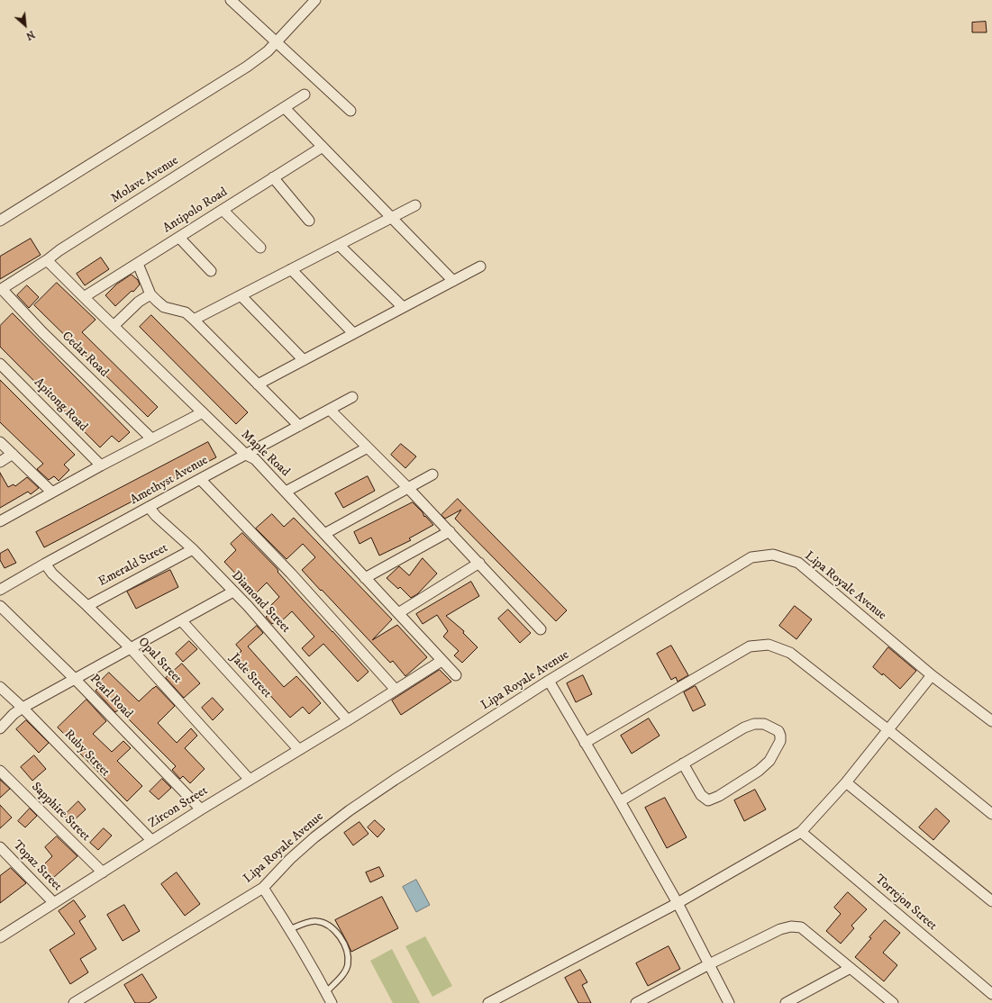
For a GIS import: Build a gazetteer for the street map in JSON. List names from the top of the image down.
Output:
{
  "streets": {
    "street": [
      "Molave Avenue",
      "Antipolo Road",
      "Cedar Road",
      "Apitong Road",
      "Maple Road",
      "Amethyst Avenue",
      "Emerald Street",
      "Lipa Royale Avenue",
      "Diamond Street",
      "Opal Street",
      "Jade Street",
      "Pearl Road",
      "Ruby Street",
      "Zircon Street",
      "Sapphire Street",
      "Topaz Street",
      "Torrejon Street"
    ]
  },
  "crossings": [
    ["Molave Avenue", "Cedar Road"],
    ["Molave Avenue", "Maple Road"],
    ["Antipolo Road", "Maple Road"],
    ["Maple Road", "Amethyst Avenue"],
    ["Maple Road", "Zircon Street"],
    ["Amethyst Avenue", "Diamond Street"],
    ["Amethyst Avenue", "Opal Street"],
    ["Emerald Street", "Diamond Street"],
    ["Emerald Street", "Opal Street"],
    ["Diamond Street", "Zircon Street"],
    ["Opal Street", "Zircon Street"],
    ["Jade Street", "Zircon Street"],
    ["Pearl Road", "Zircon Street"],
    ["Ruby Street", "Zircon Street"],
    ["Zircon Street", "Sapphire Street"],
    ["Zircon Street", "Topaz Street"]
  ],
  "north": "bottom right"
}
